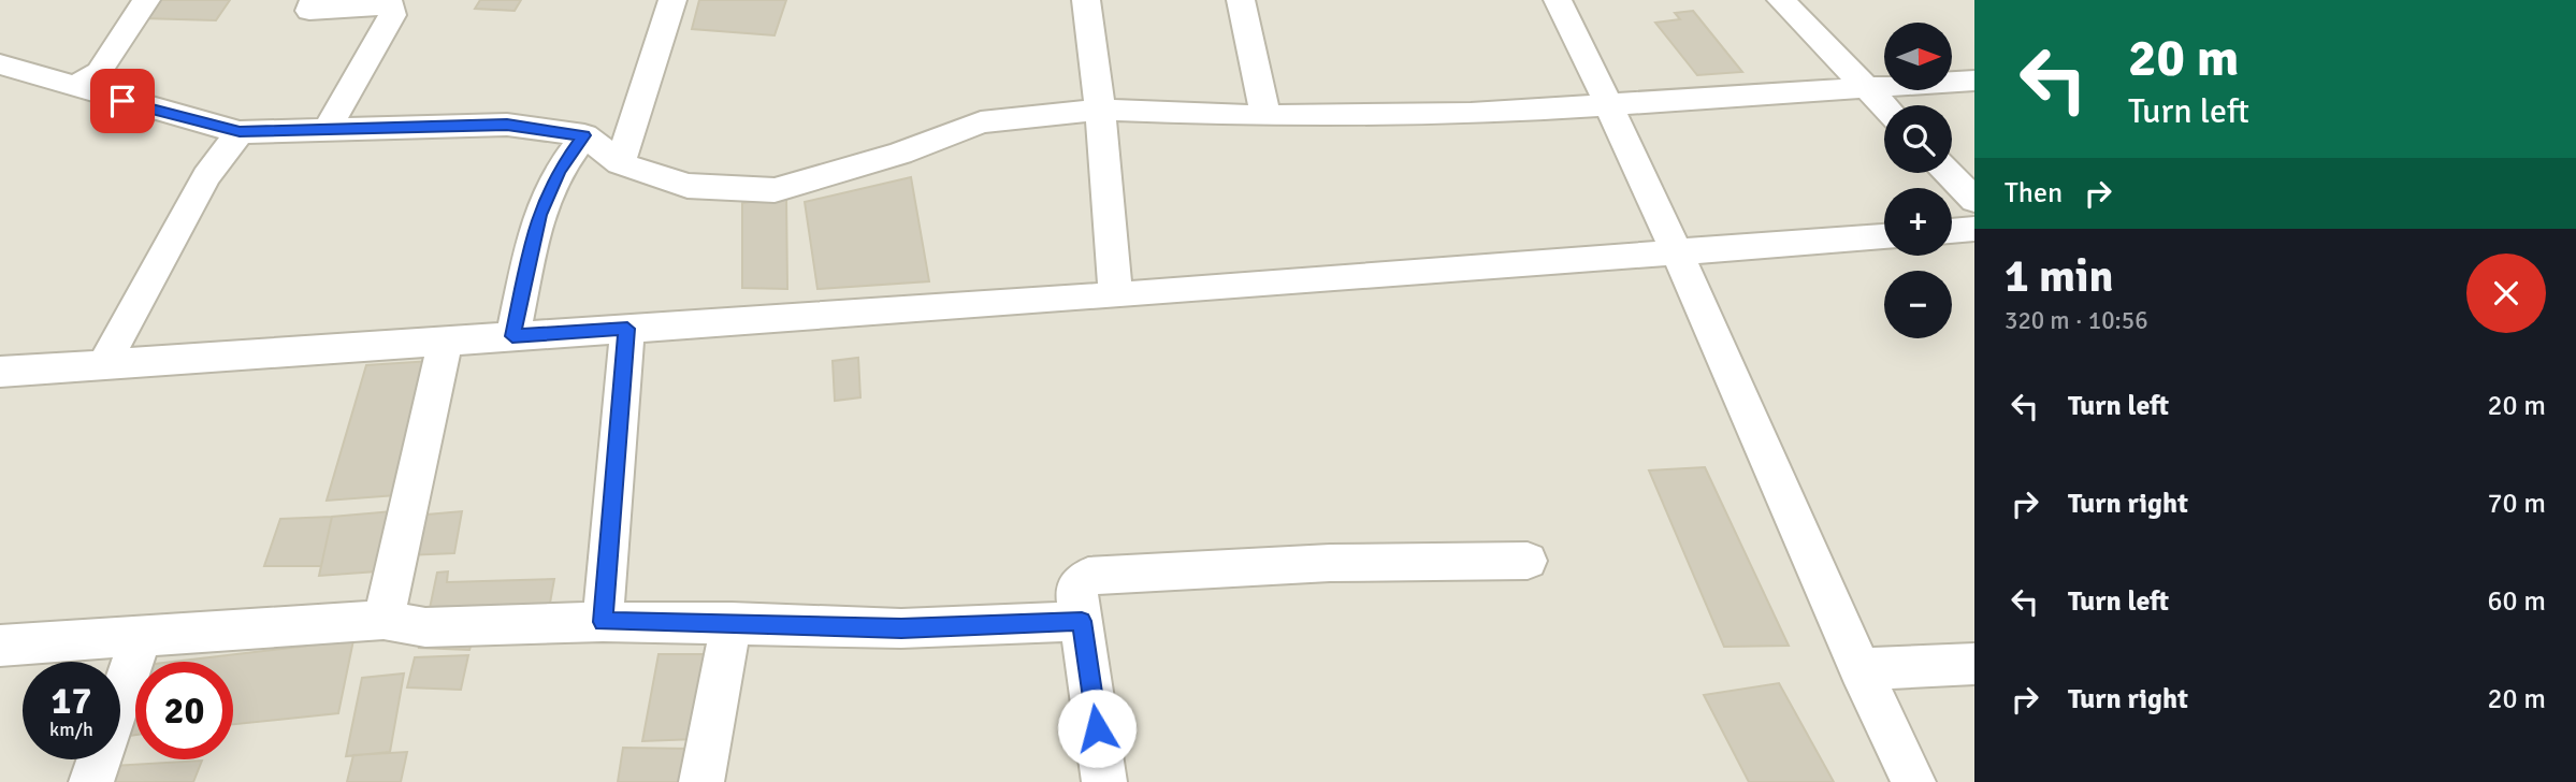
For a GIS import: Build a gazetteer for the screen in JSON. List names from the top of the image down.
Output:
{
  "north": "right",
  "page": {
    "turn": ["20 m", "Turn left"],
    "map_buttons": ["+", "−"],
    "then": "Then",
    "heading": ["1 min", "320 m · 10:56"],
    "list": [
      {
        "name": "Turn left",
        "value": "20 m"
      },
      {
        "name": "Turn right",
        "value": "70 m"
      },
      {
        "name": "Turn left",
        "value": "60 m"
      },
      {
        "name": "Turn right",
        "value": "20 m"
      }
    ],
    "speed": "17 km/h",
    "limit": "20"
  }
}
